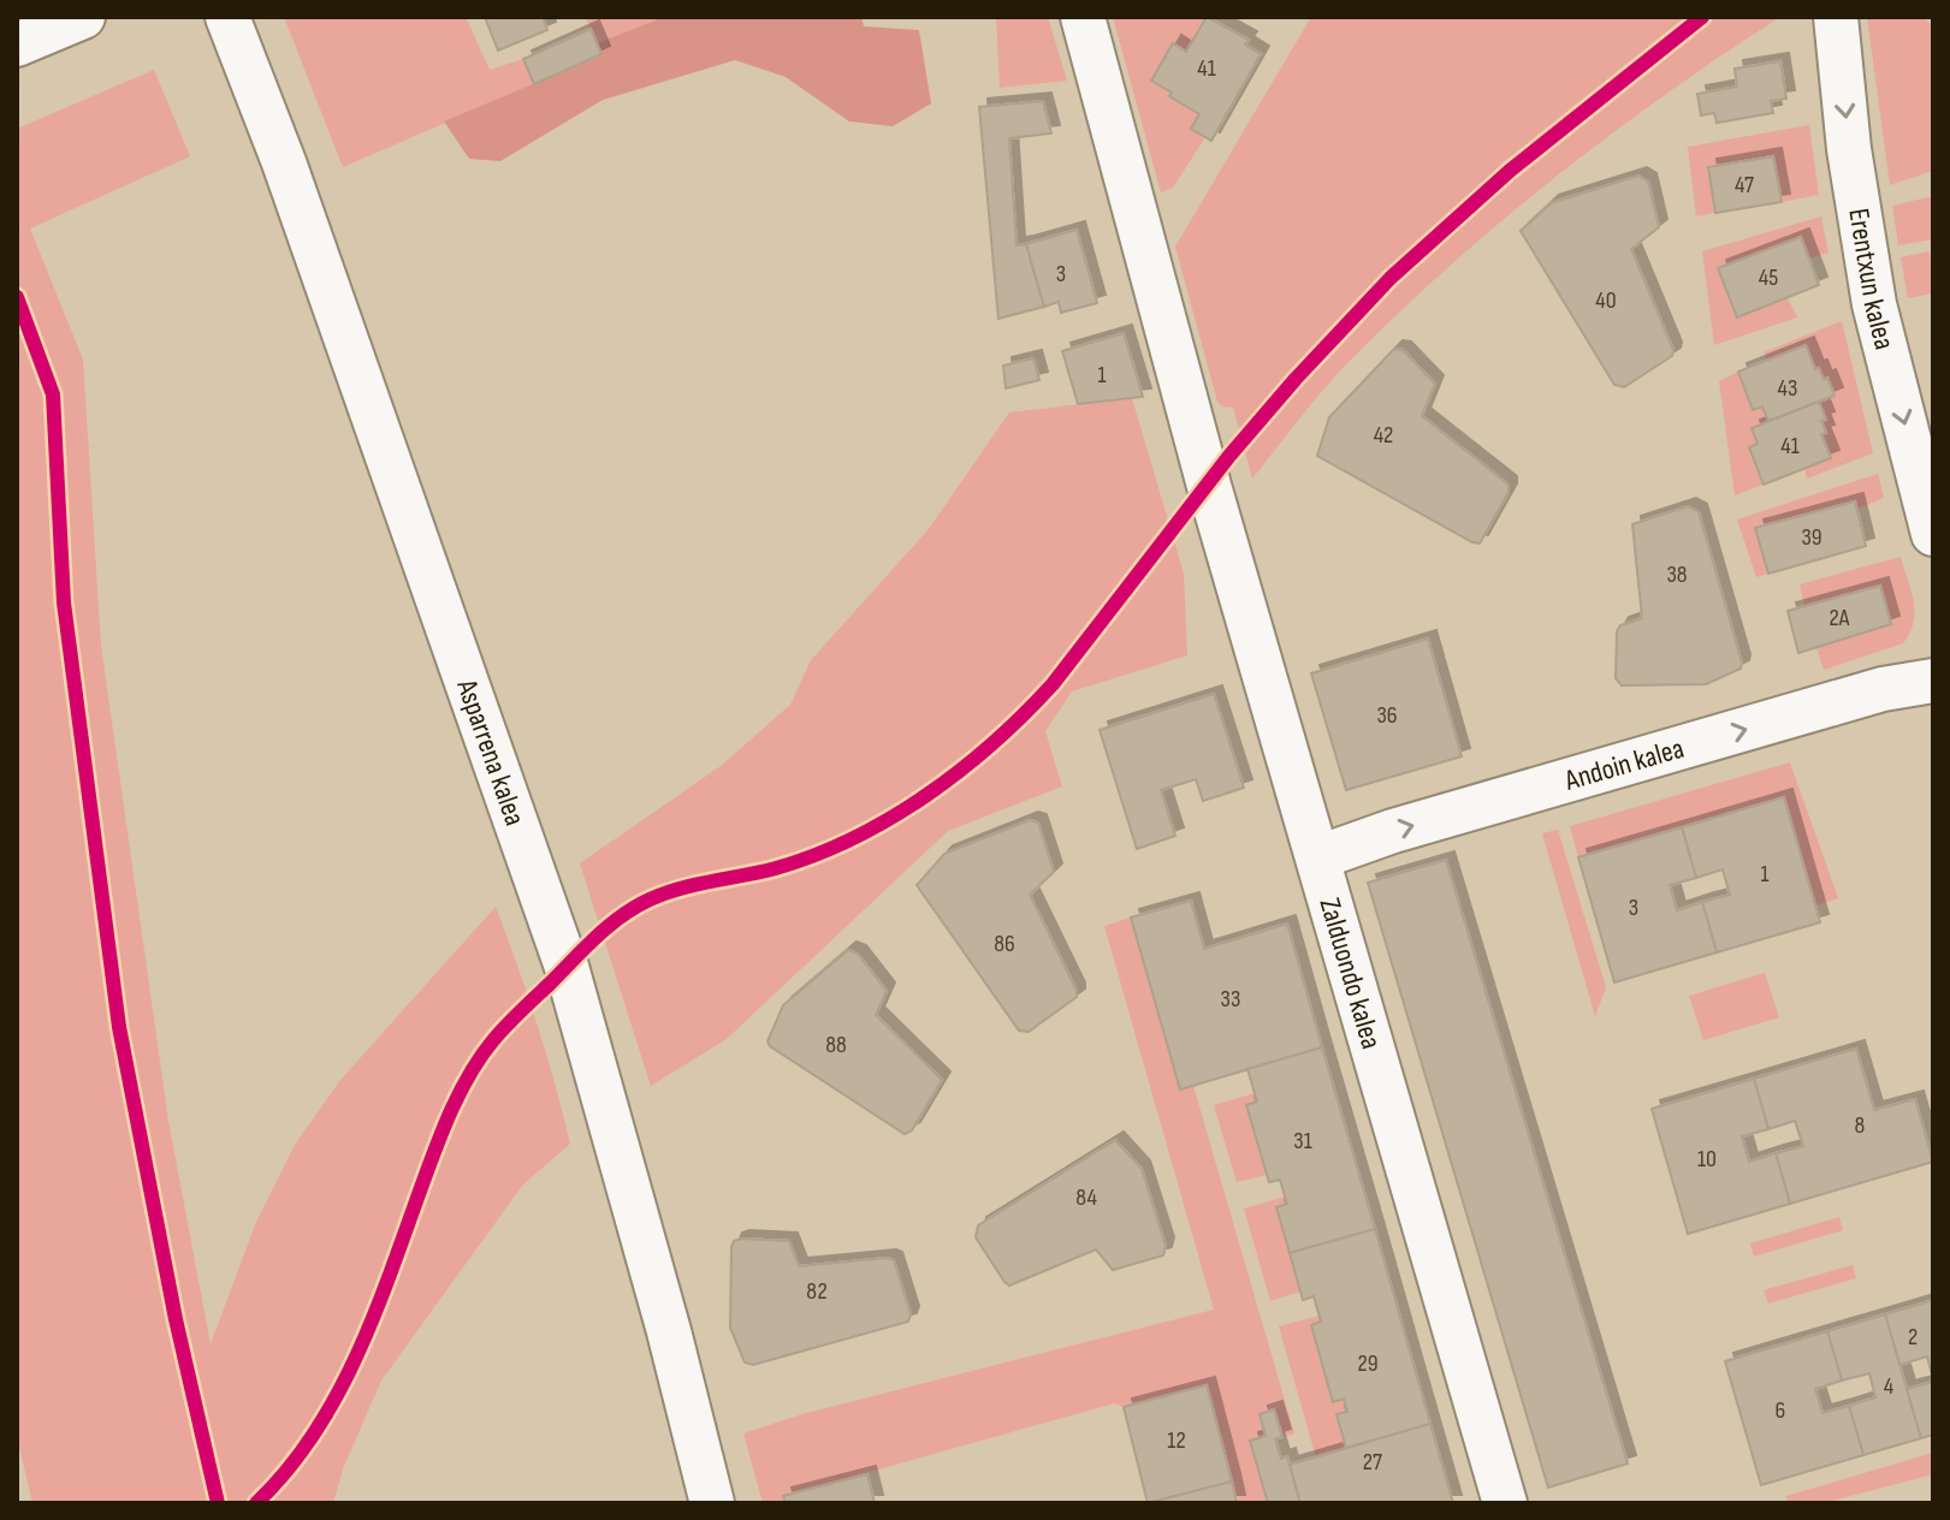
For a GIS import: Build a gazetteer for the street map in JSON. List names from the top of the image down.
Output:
{
  "streets": {
    "street": [
      "Erentxun kalea",
      "Asparrena kalea",
      "Andoin kalea",
      "Zalduondo kalea"
    ]
  },
  "crossings": [
    ["Andoin kalea", "Zalduondo kalea"]
  ],
  "one_way": ["Erentxun kalea", "Andoin kalea"],
  "house_numbers": [
    "41",
    "47",
    "3",
    "45",
    "40",
    "1",
    "43",
    "42",
    "41",
    "39",
    "38",
    "2A",
    "36",
    "1",
    "3",
    "86",
    "33",
    "88",
    "8",
    "31",
    "10",
    "84",
    "82",
    "2",
    "29",
    "4",
    "6",
    "12",
    "27"
  ]
}
